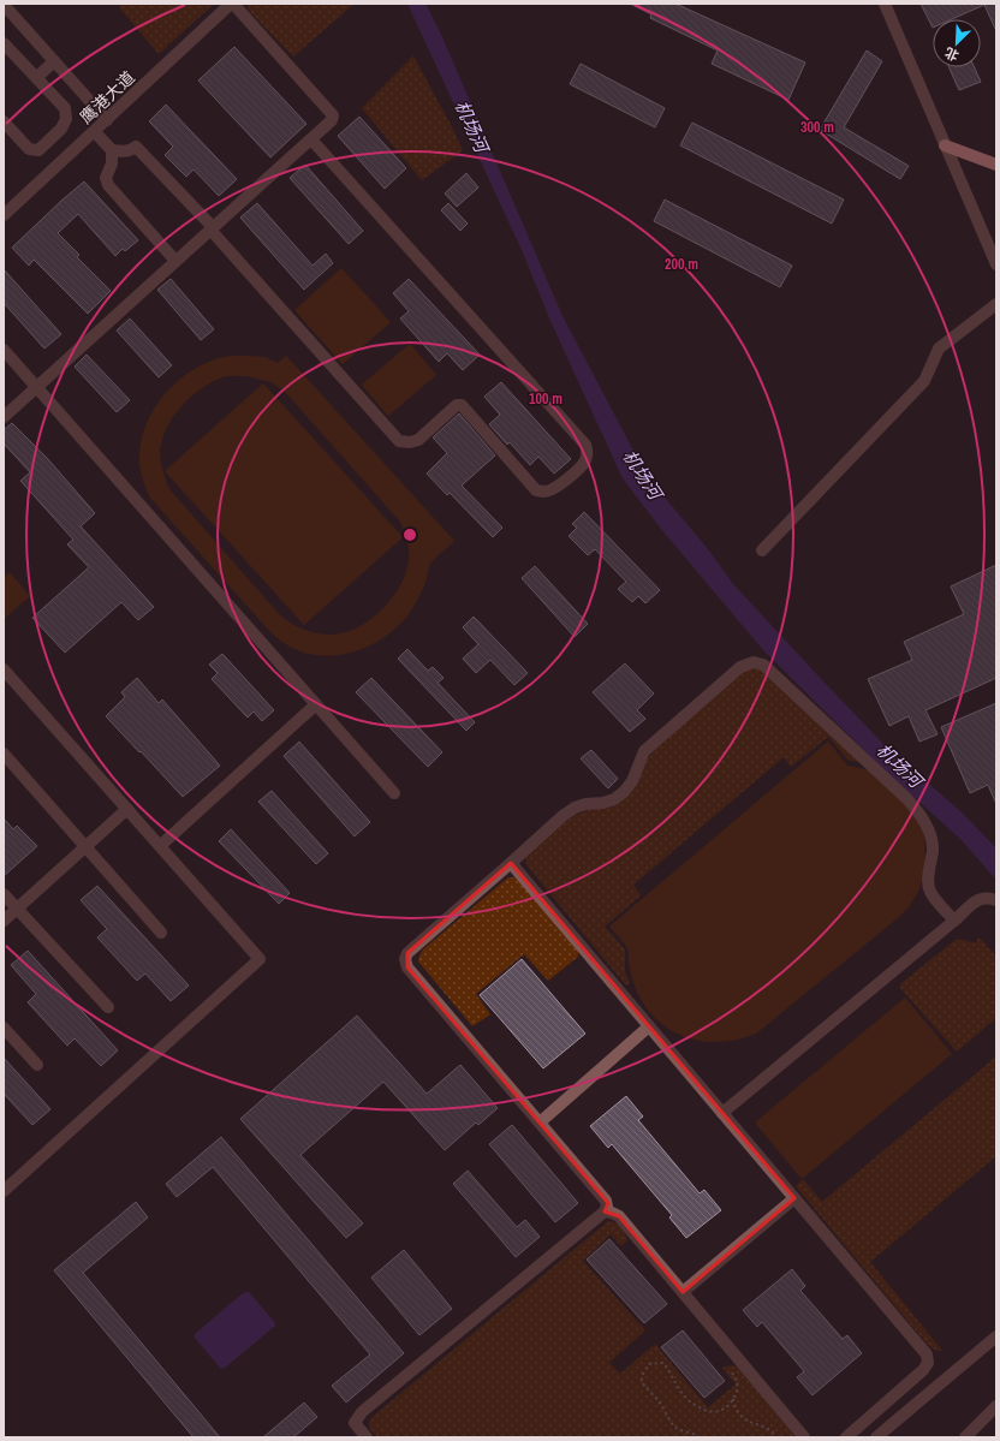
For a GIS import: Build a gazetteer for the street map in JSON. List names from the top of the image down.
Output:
{
  "streets": {
    "street": ["鹰港大道"]
  },
  "water": ["机场河"],
  "north": "bottom left",
  "rings": ["300 m", "200 m", "100 m"]
}
